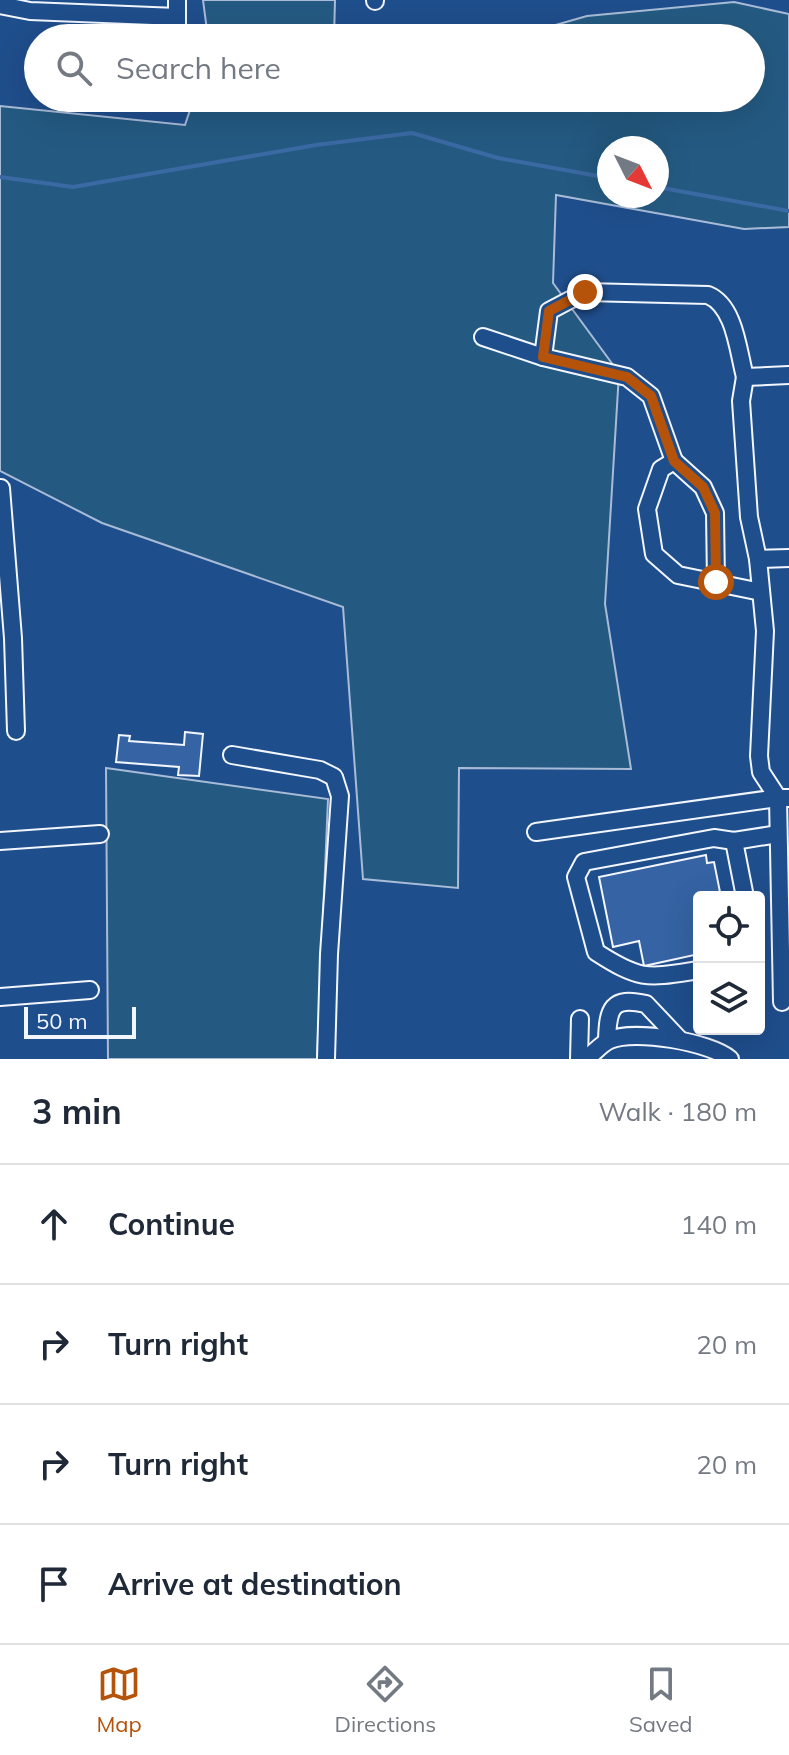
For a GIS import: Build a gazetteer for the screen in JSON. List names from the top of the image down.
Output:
{
  "scale_bar": "50 m",
  "north": "bottom right",
  "page": {
    "search": "Search here",
    "scale": "50 m",
    "heading": ["3 min", "Walk · 180 m"],
    "list": [
      ["Continue", "140 m"],
      ["Turn right", "20 m"],
      ["Turn right", "20 m"],
      "Arrive at destination"
    ],
    "nav": ["Map", "Directions", "Saved"]
  }
}
